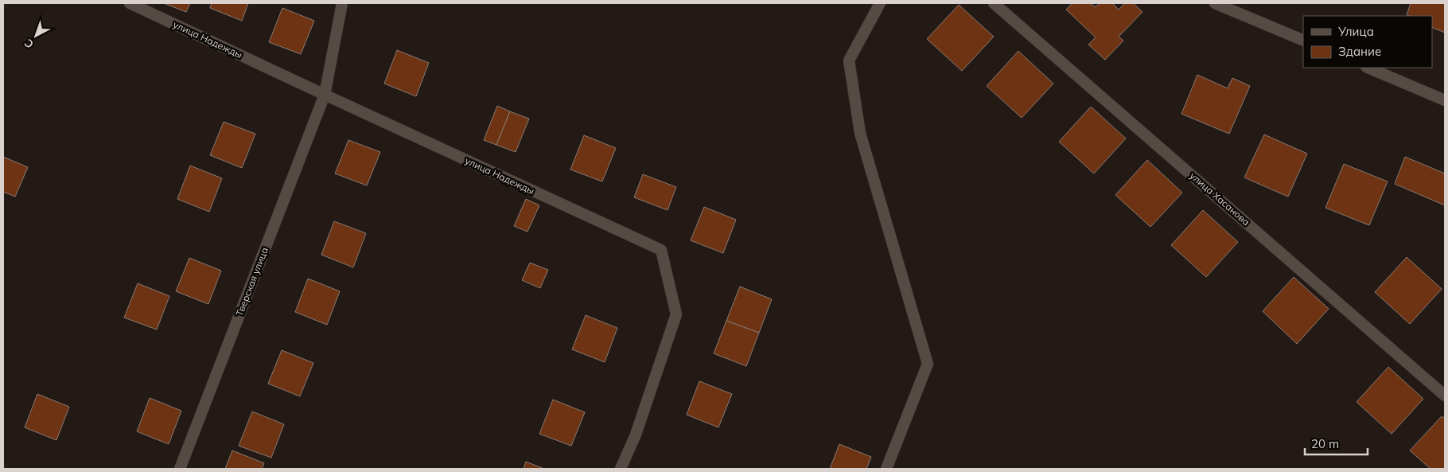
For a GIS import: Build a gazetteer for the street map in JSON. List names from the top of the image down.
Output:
{
  "streets": {
    "street": ["улица Надежды", "улица Хасанова", "Тверская улица"]
  },
  "crossings": [
    ["улица Надежды", "Тверская улица"]
  ],
  "legend": ["Улица", "Здание"],
  "scale_bar": "20 m",
  "north": "bottom left"
}
